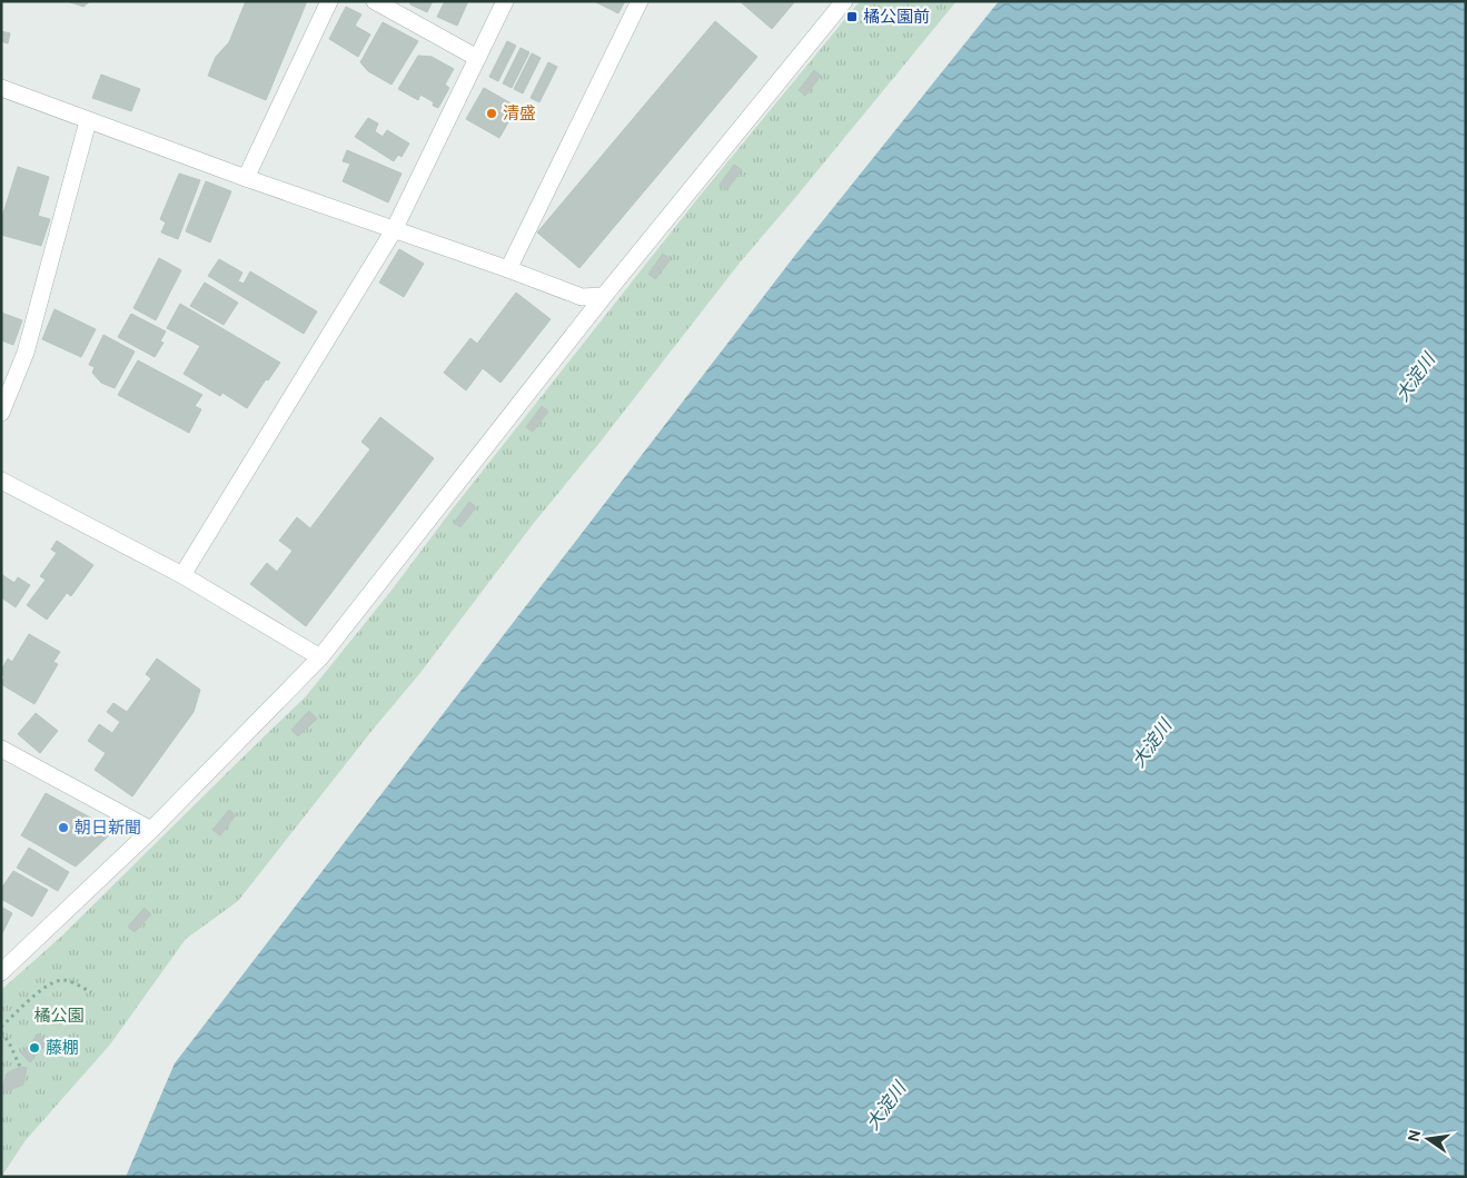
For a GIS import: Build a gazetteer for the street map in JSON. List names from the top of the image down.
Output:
{
  "water": ["大淀川"],
  "parks": ["橘公園"],
  "places": {
    "transit": ["橘公園前"],
    "other": ["清盛", "朝日新聞", "藤棚"]
  },
  "north": "left"
}
